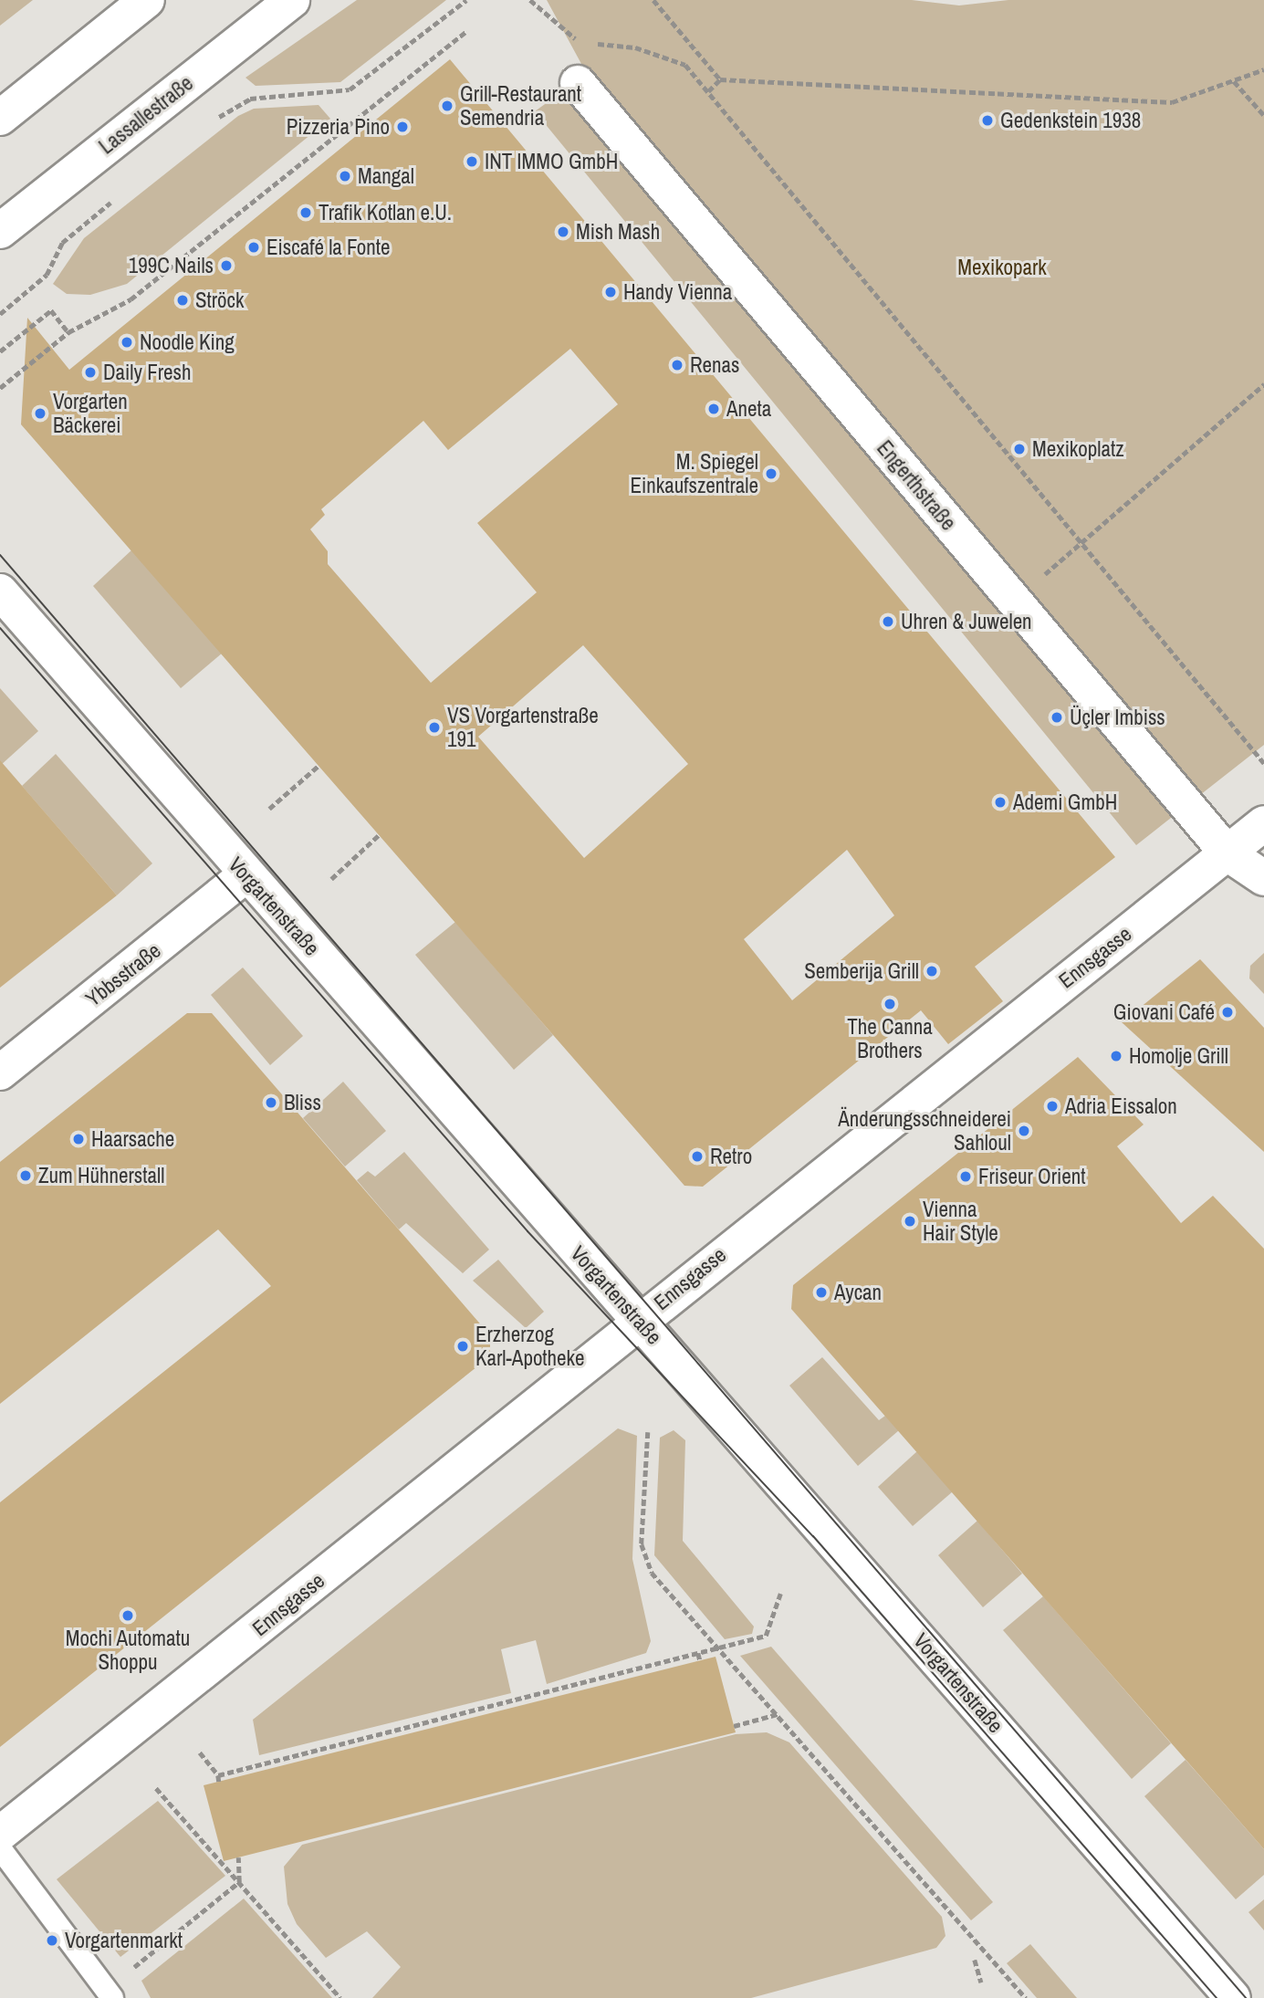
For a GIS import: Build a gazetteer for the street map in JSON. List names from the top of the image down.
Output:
{
  "streets": {
    "street": [
      "Lassallestraße",
      "Engerthstraße",
      "Vorgartenstraße",
      "Ennsgasse",
      "Ybbsstraße"
    ]
  },
  "crossings": [
    ["Engerthstraße", "Ennsgasse"],
    ["Vorgartenstraße", "Ennsgasse"],
    ["Vorgartenstraße", "Ybbsstraße"]
  ],
  "parks": ["Mexikopark"],
  "places": [
    "Grill-Restaurant Semendria",
    "Gedenkstein 1938",
    "Pizzeria Pino",
    "INT IMMO GmbH",
    "Mangal",
    "Trafik Kotlan e.U.",
    "Mish Mash",
    "Eiscafé la Fonte",
    "199C Nails",
    "Handy Vienna",
    "Ströck",
    "Noodle King",
    "Renas",
    "Daily Fresh",
    "Aneta",
    "Vorgarten Bäckerei",
    "Mexikoplatz",
    "M. Spiegel Einkaufszentrale",
    "Uhren & Juwelen",
    "Üçler Imbiss",
    "VS Vorgartenstraße 191",
    "Ademi GmbH",
    "Semberija Grill",
    "The Canna Brothers",
    "Giovani Café",
    "Homolje Grill",
    "Bliss",
    "Adria Eissalon",
    "Änderungsschneiderei Sahloul",
    "Haarsache",
    "Retro",
    "Zum Hühnerstall",
    "Friseur Orient",
    "Vienna Hair Style",
    "Aycan",
    "Erzherzog Karl-Apotheke",
    "Mochi Automatu Shoppu",
    "Vorgartenmarkt"
  ]
}
